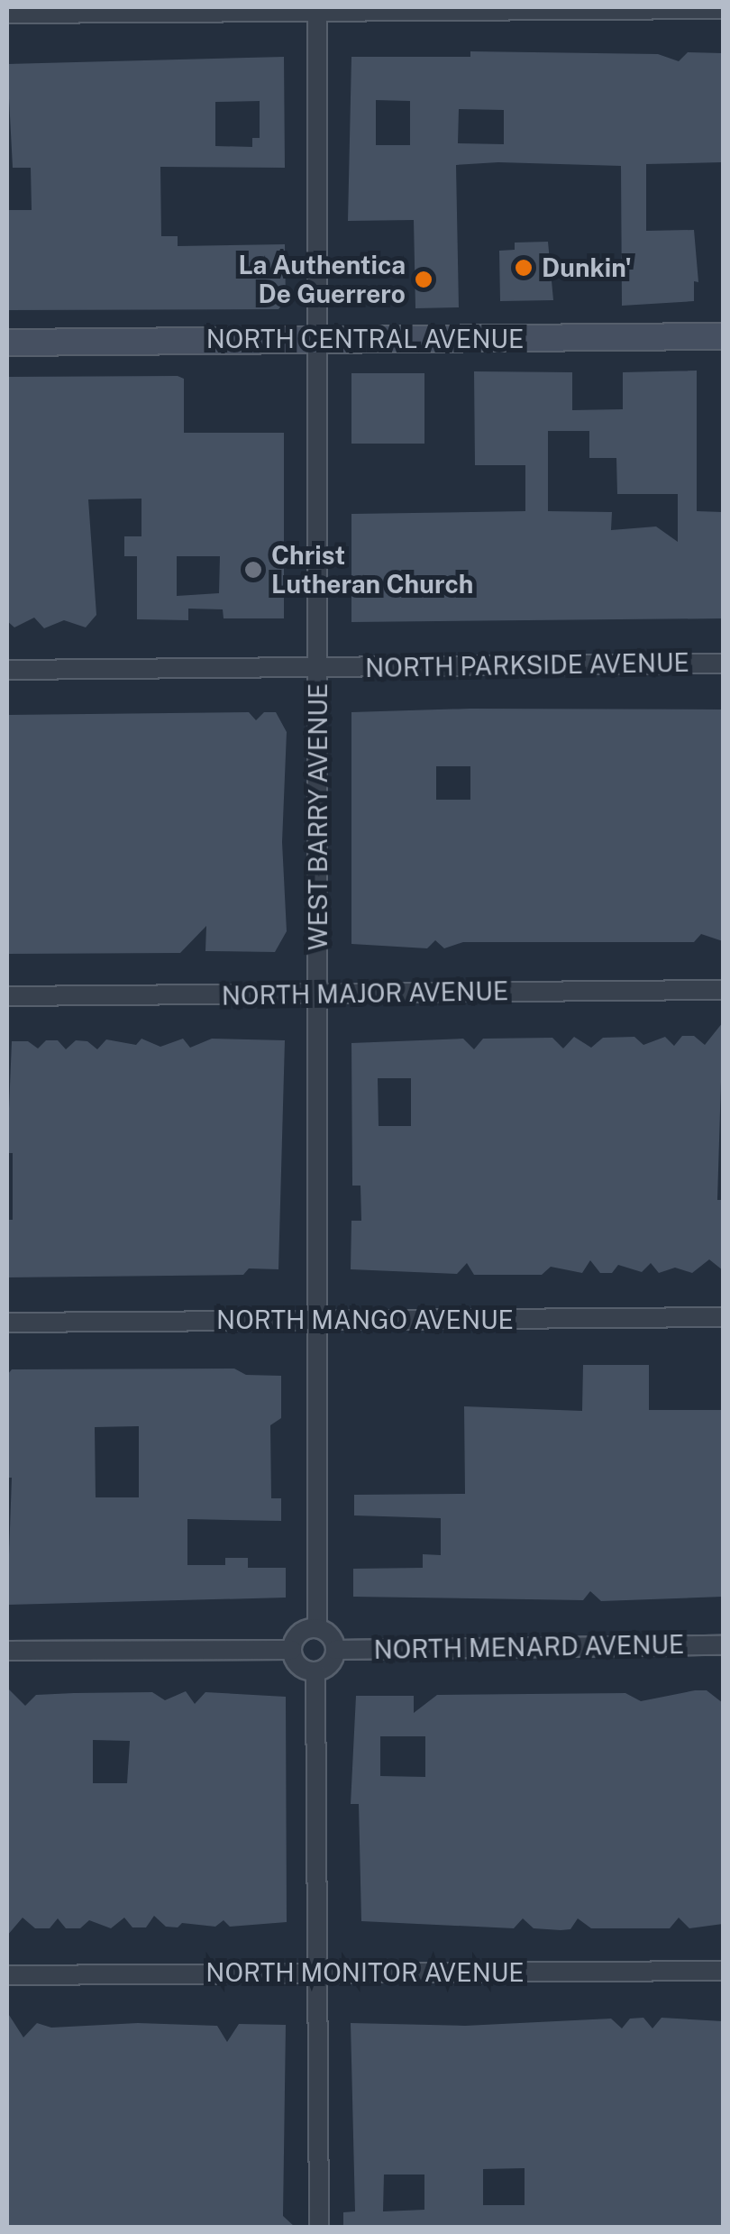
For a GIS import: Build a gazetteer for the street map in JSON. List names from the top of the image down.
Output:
{
  "streets": {
    "main road": ["NORTH CENTRAL AVENUE"],
    "street": [
      "NORTH PARKSIDE AVENUE",
      "WEST BARRY AVENUE",
      "NORTH MAJOR AVENUE",
      "NORTH MANGO AVENUE",
      "NORTH MENARD AVENUE",
      "NORTH MONITOR AVENUE"
    ]
  },
  "crossings": [
    ["NORTH CENTRAL AVENUE", "WEST BARRY AVENUE"],
    ["NORTH PARKSIDE AVENUE", "WEST BARRY AVENUE"],
    ["WEST BARRY AVENUE", "NORTH MAJOR AVENUE"],
    ["WEST BARRY AVENUE", "NORTH MANGO AVENUE"],
    ["WEST BARRY AVENUE", "NORTH MENARD AVENUE"]
  ],
  "places": ["Dunkin'", "La Authentica De Guerrero", "Christ Lutheran Church"]
}
